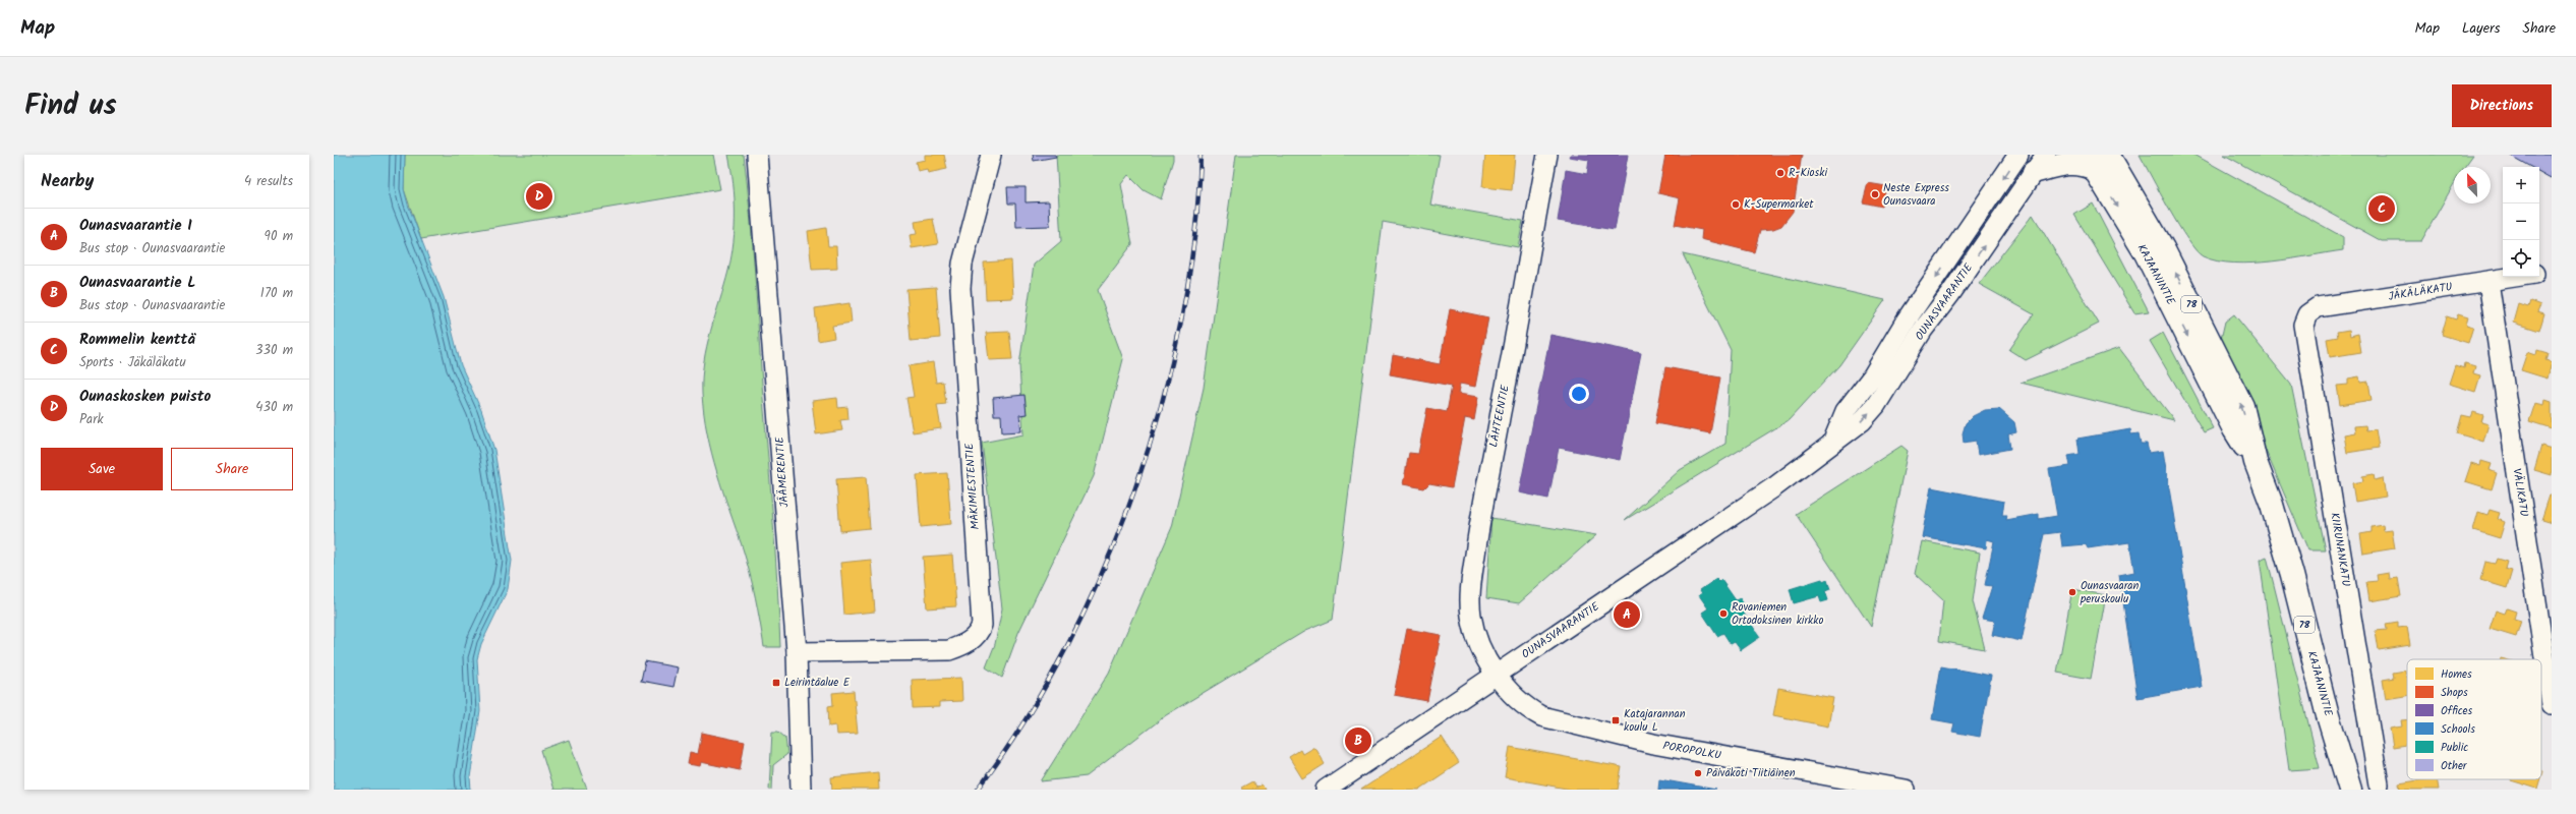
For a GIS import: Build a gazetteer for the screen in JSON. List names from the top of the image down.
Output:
{
  "streets": {
    "main road": ["KAJAANINTIE", "78"],
    "street": [
      "JÄKÄLÄKATU",
      "OUNASVAARANTIE",
      "LÄHTEENTIE",
      "JÄÄMERENTIE",
      "MÄKIMIESTENTIE",
      "VÄLIKATU",
      "KIIRUNANKATU",
      "POROPOLKU"
    ]
  },
  "crossings": [
    ["JÄKÄLÄKATU", "VÄLIKATU"],
    ["JÄKÄLÄKATU", "KIIRUNANKATU"],
    ["OUNASVAARANTIE", "LÄHTEENTIE"],
    ["OUNASVAARANTIE", "POROPOLKU"],
    ["LÄHTEENTIE", "POROPOLKU"],
    ["JÄÄMERENTIE", "MÄKIMIESTENTIE"]
  ],
  "places": {
    "other": [
      "R-Kioski",
      "Neste Express Ounasvaara",
      "K-Supermarket",
      "Ounasvaaran peruskoulu",
      "Rovaniemen Ortodoksinen kirkko",
      "Päiväkoti Tiitiäinen"
    ],
    "transit": ["Leirintäalue E", "Katajarannan koulu L"]
  },
  "legend": [
    "Homes",
    "Shops",
    "Offices",
    "Schools",
    "Public",
    "Other"
  ],
  "north": "top left",
  "page": {
    "header": "Map",
    "nav": ["Map", "Layers", "Share"],
    "title": "Find us",
    "buttons": [
      "Directions",
      ["Save", "Share"]
    ],
    "heading": ["Nearby", "4 results"],
    "map_buttons": ["+", "−"],
    "pins": [
      "D",
      "C",
      "A",
      "B"
    ],
    "list": [
      {
        "mark": "A",
        "name": "Ounasvaarantie I",
        "note": "Bus stop · Ounasvaarantie",
        "value": "90 m"
      },
      {
        "mark": "B",
        "name": "Ounasvaarantie L",
        "note": "Bus stop · Ounasvaarantie",
        "value": "170 m"
      },
      {
        "mark": "C",
        "name": "Rommelin kenttä",
        "note": "Sports · Jäkäläkatu",
        "value": "330 m"
      },
      {
        "mark": "D",
        "name": "Ounaskosken puisto",
        "note": "Park",
        "value": "430 m"
      }
    ]
  }
}
